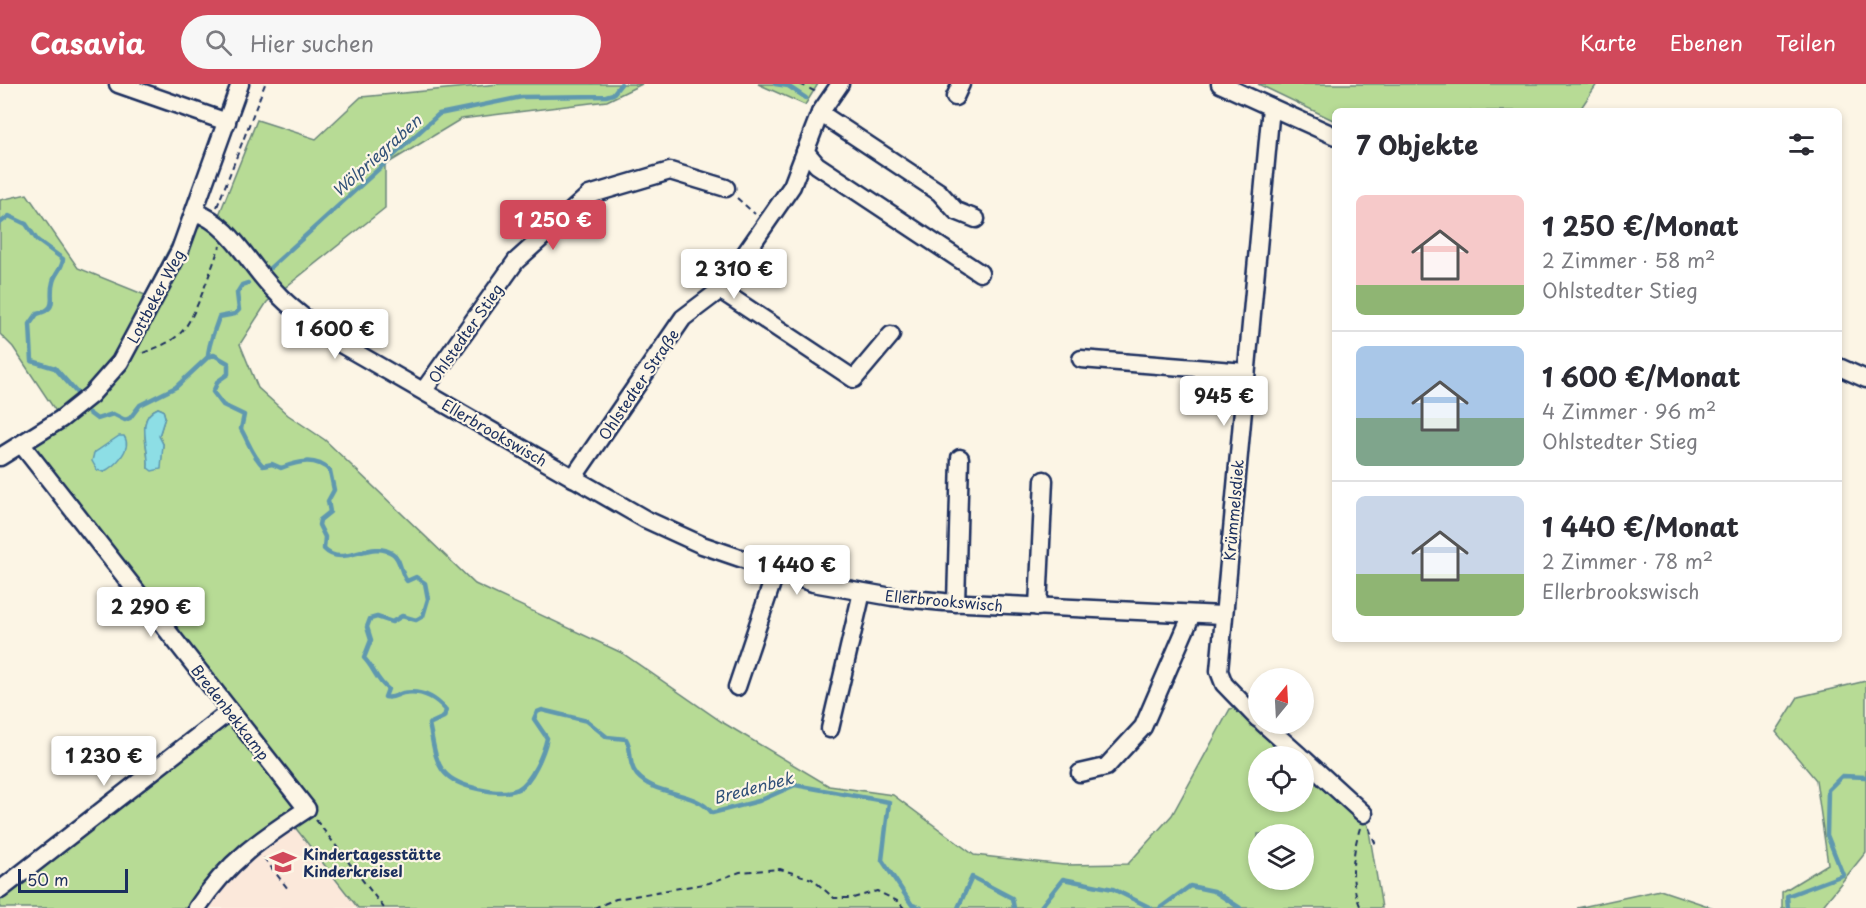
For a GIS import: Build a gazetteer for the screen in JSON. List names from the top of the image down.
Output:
{
  "streets": {
    "street": [
      "Lottbeker Weg",
      "Ohlstedter Stieg",
      "Ohlstedter Straße",
      "Ellerbrookswisch",
      "Krümmelsdiek",
      "Bredenbekkamp"
    ]
  },
  "crossings": [
    ["Lottbeker Weg", "Ohlstedter Stieg"],
    ["Lottbeker Weg", "Bredenbekkamp"],
    ["Ohlstedter Stieg", "Ellerbrookswisch"],
    ["Ohlstedter Straße", "Ellerbrookswisch"],
    ["Ellerbrookswisch", "Krümmelsdiek"]
  ],
  "water": ["Wölpriegraben", "Bredenbek"],
  "places": {
    "school or university": ["Kindertagesstätte Kinderkreisel"]
  },
  "scale_bar": "50 m",
  "north": "top",
  "page": {
    "header": "Casavia",
    "search": "Hier suchen",
    "nav": ["Karte", "Ebenen", "Teilen"],
    "heading": "7 Objekte",
    "list": [
      {
        "name": "1 250 €/Monat",
        "note": "2 Zimmer · 58 m² · Ohlstedter Stieg"
      },
      {
        "name": "1 600 €/Monat",
        "note": "4 Zimmer · 96 m² · Ohlstedter Stieg"
      },
      {
        "name": "1 440 €/Monat",
        "note": "2 Zimmer · 78 m² · Ellerbrookswisch"
      }
    ],
    "price": [
      "1 250 €",
      "2 310 €",
      "1 600 €",
      "945 €",
      "1 440 €",
      "2 290 €",
      "1 230 €"
    ],
    "scale": "50 m"
  }
}
